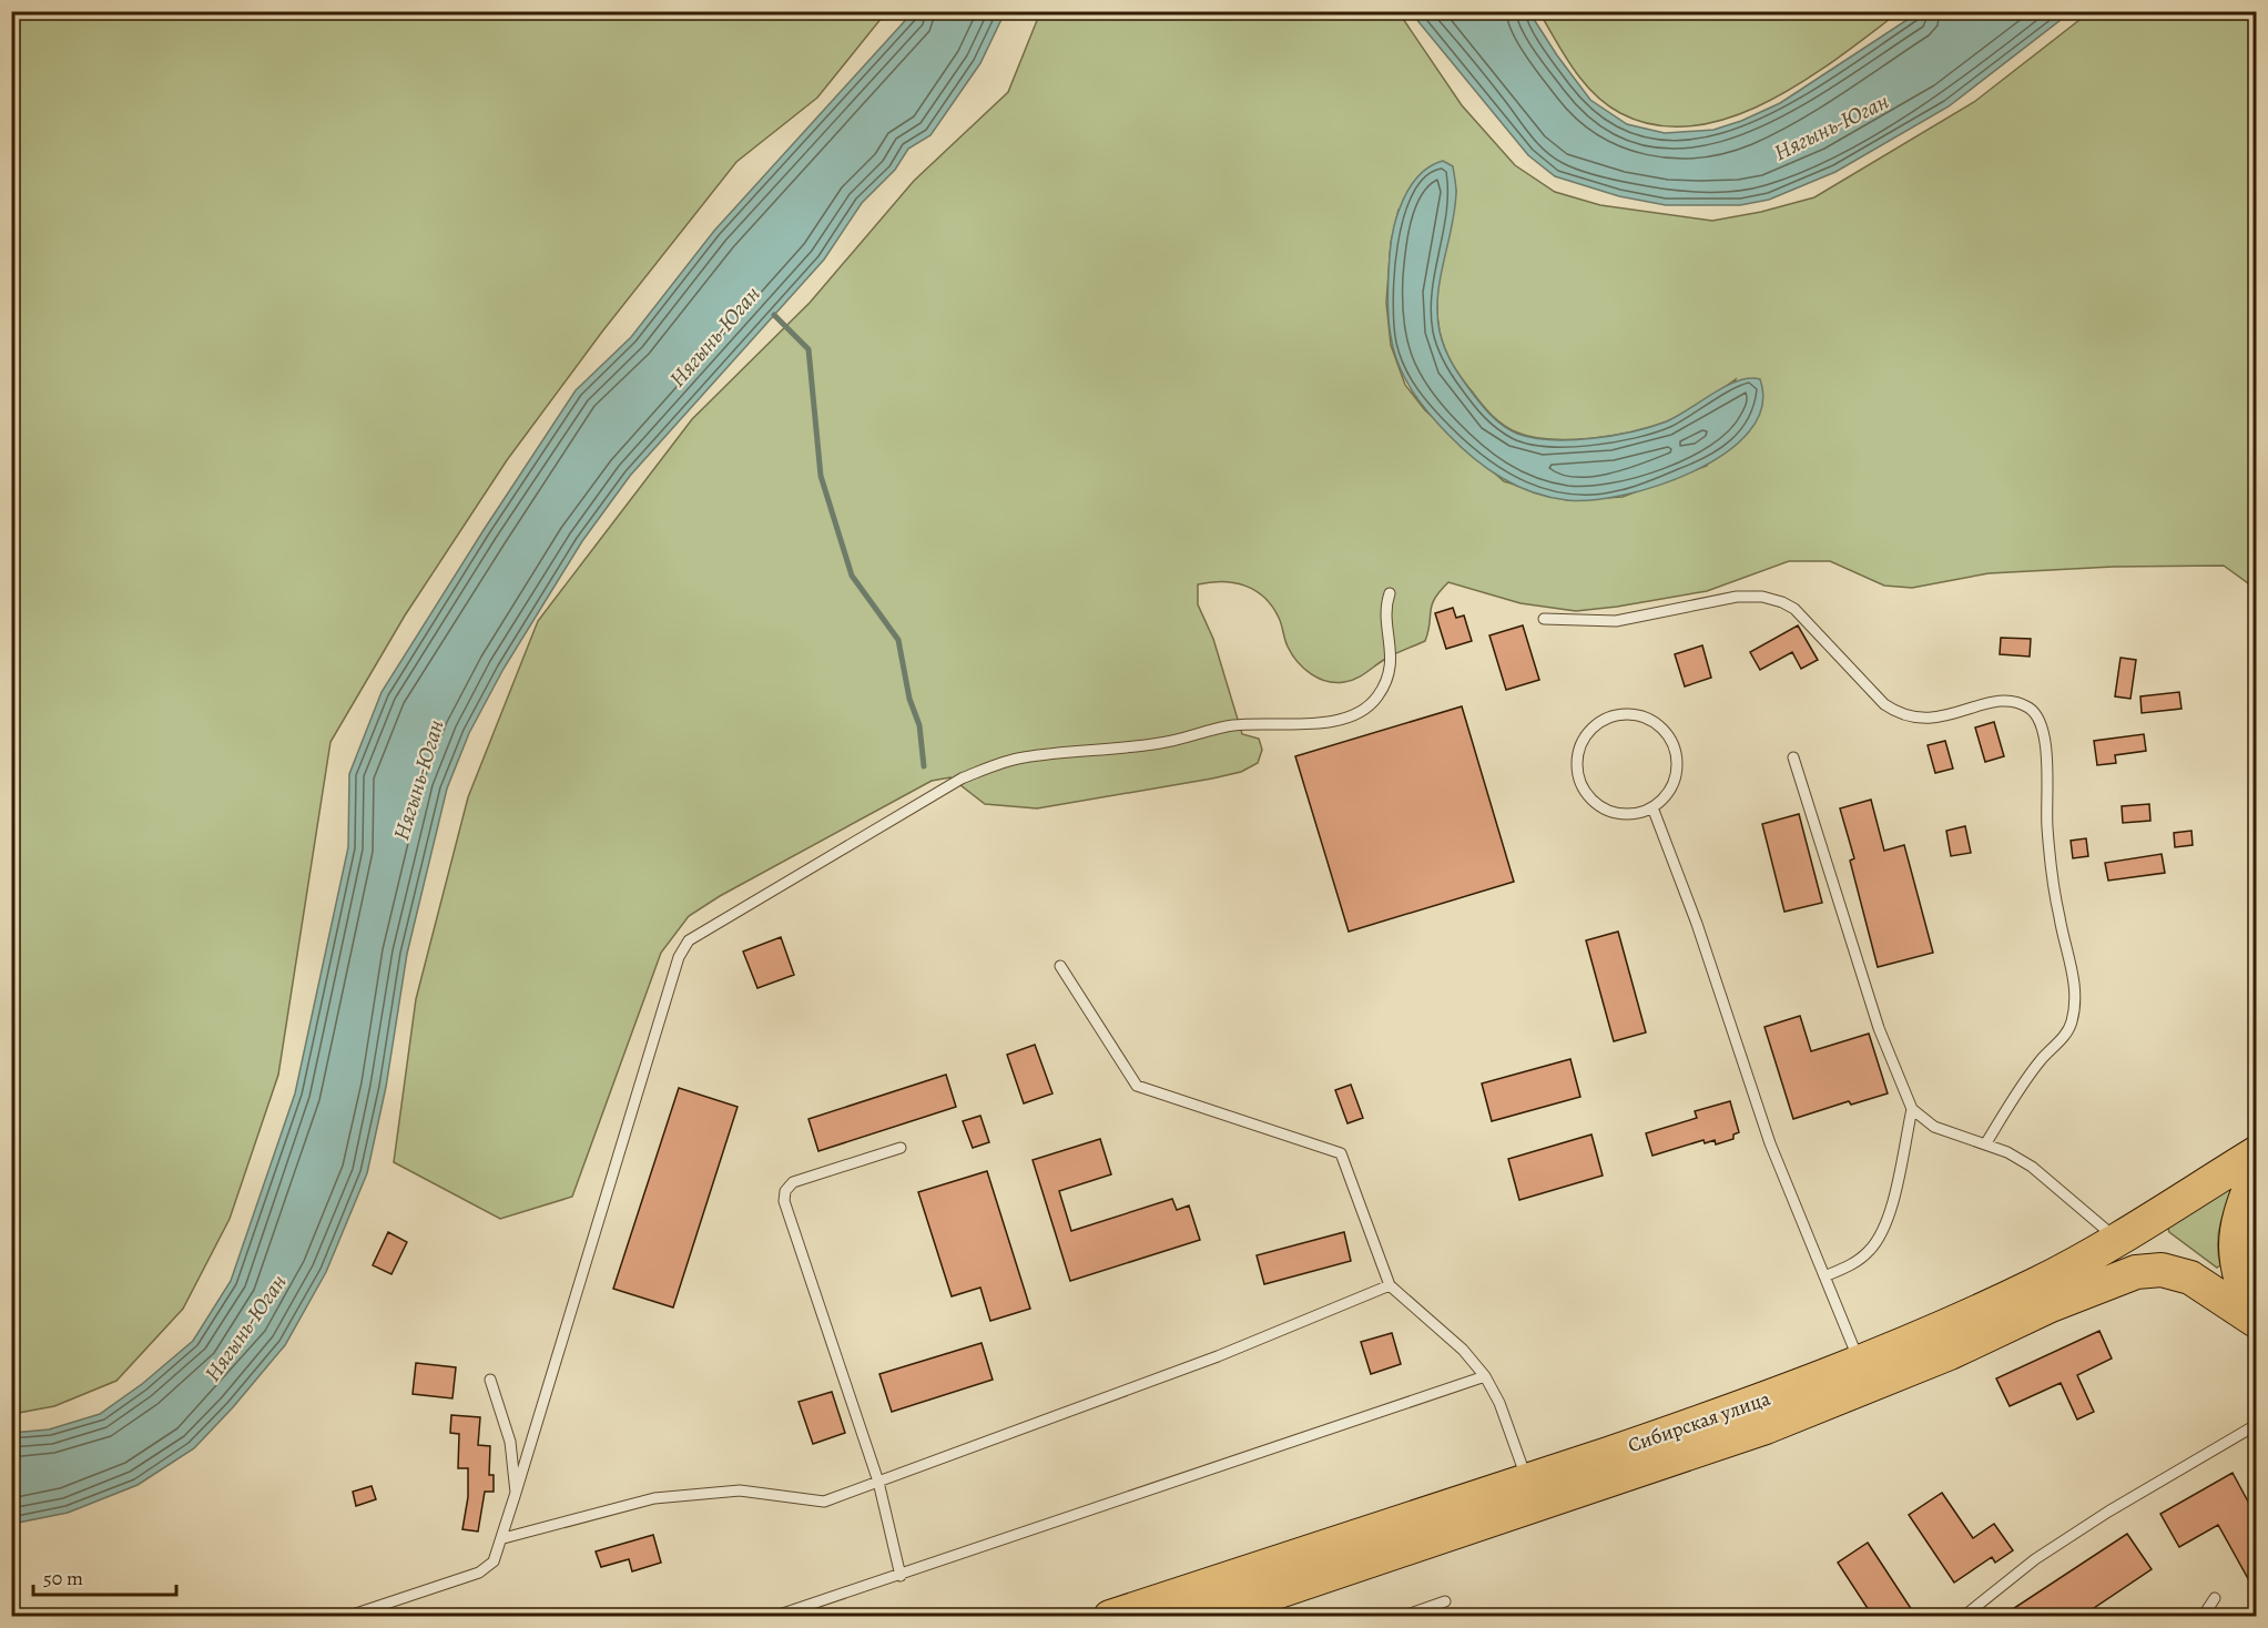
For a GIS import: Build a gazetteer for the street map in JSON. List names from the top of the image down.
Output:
{
  "streets": {
    "main road": ["Сибирская улица"]
  },
  "water": ["Нягынь-Юган"],
  "scale_bar": "50 m"
}
